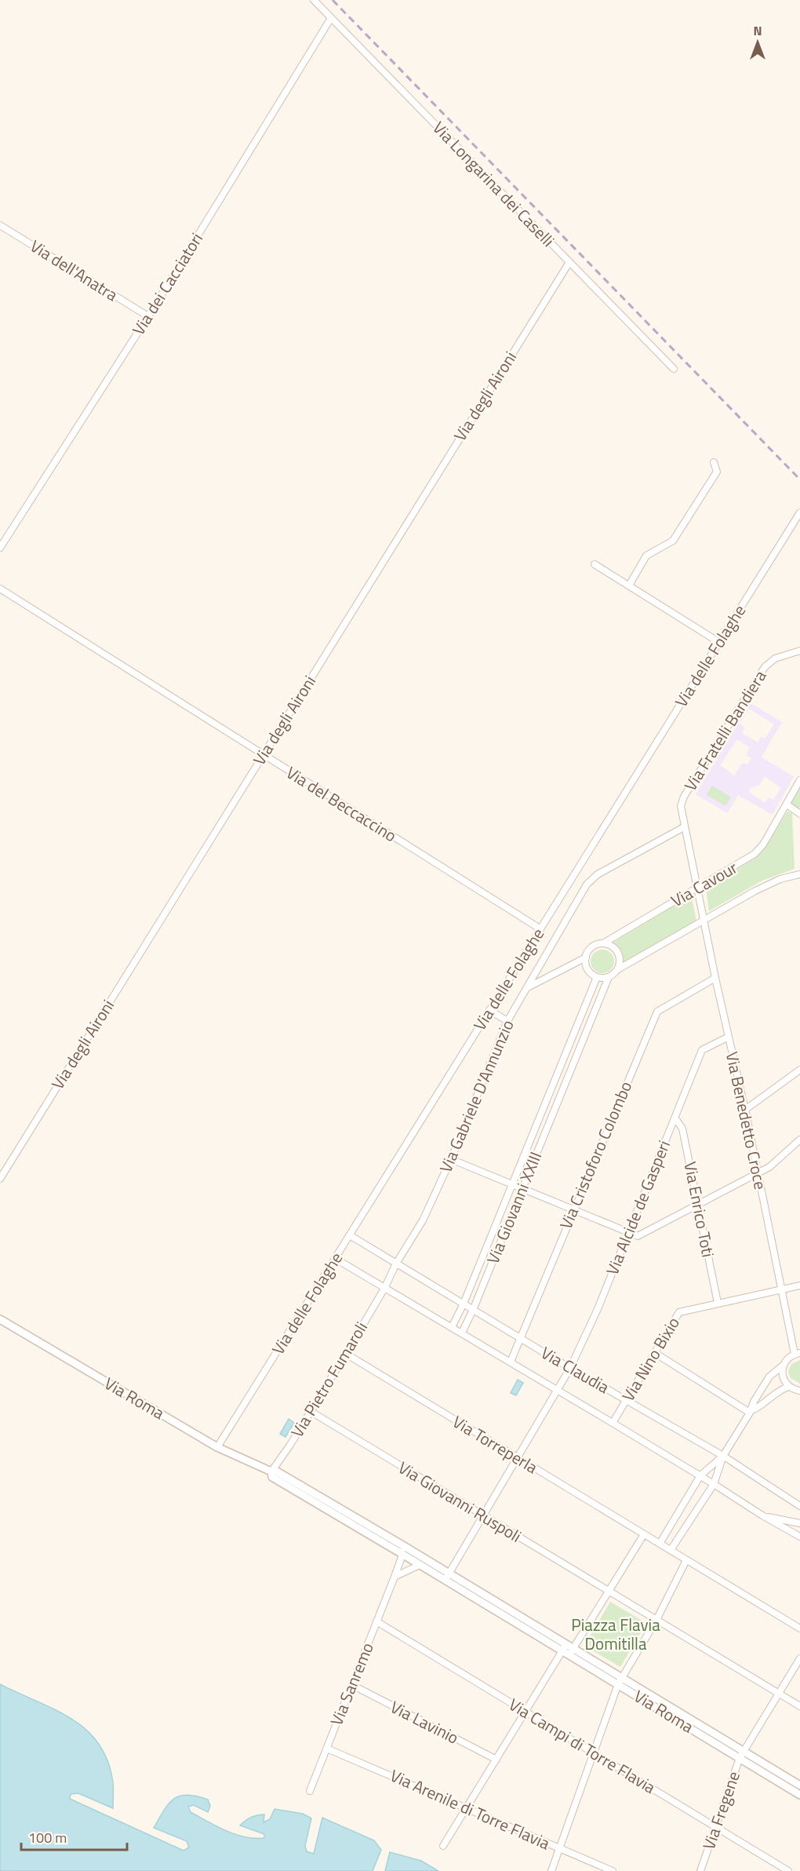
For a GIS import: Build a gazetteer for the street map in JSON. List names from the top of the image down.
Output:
{
  "streets": {
    "street": [
      "Via Longarina dei Caselli",
      "Via dell'Anatra",
      "Via dei Cacciatori",
      "Via degli Aironi",
      "Via delle Folaghe",
      "Via Fratelli Bandiera",
      "Via del Beccaccino",
      "Via Cavour",
      "Via Gabriele D'Annunzio",
      "Via Benedetto Croce",
      "Via Cristoforo Colombo",
      "Via Giovanni XXIII",
      "Via Alcide de Gasperi",
      "Via Enrico Toti",
      "Via Nino Bixio",
      "Via Claudia",
      "Via Pietro Fumaroli",
      "Via Roma",
      "Via Torreperla",
      "Via Giovanni Ruspoli",
      "Via Sanremo",
      "Via Lavinio",
      "Via Campi di Torre Flavia",
      "Via Arenile di Torre Flavia",
      "Via Fregene"
    ]
  },
  "crossings": [
    ["Via Longarina dei Caselli", "Via dei Cacciatori"],
    ["Via Longarina dei Caselli", "Via degli Aironi"],
    ["Via dell'Anatra", "Via dei Cacciatori"],
    ["Via degli Aironi", "Via del Beccaccino"],
    ["Via delle Folaghe", "Via del Beccaccino"],
    ["Via delle Folaghe", "Via Claudia"],
    ["Via delle Folaghe", "Via Roma"],
    ["Via Fratelli Bandiera", "Via Cavour"],
    ["Via Fratelli Bandiera", "Via Gabriele D'Annunzio"],
    ["Via Fratelli Bandiera", "Via Benedetto Croce"],
    ["Via Cavour", "Via Benedetto Croce"],
    ["Via Cavour", "Via Giovanni XXIII"],
    ["Via Gabriele D'Annunzio", "Via Claudia"],
    ["Via Gabriele D'Annunzio", "Via Pietro Fumaroli"],
    ["Via Benedetto Croce", "Via Cristoforo Colombo"],
    ["Via Benedetto Croce", "Via Alcide de Gasperi"],
    ["Via Benedetto Croce", "Via Nino Bixio"],
    ["Via Cristoforo Colombo", "Via Claudia"],
    ["Via Giovanni XXIII", "Via Claudia"],
    ["Via Alcide de Gasperi", "Via Enrico Toti"],
    ["Via Alcide de Gasperi", "Via Claudia"],
    ["Via Alcide de Gasperi", "Via Roma"],
    ["Via Alcide de Gasperi", "Via Torreperla"],
    ["Via Alcide de Gasperi", "Via Giovanni Ruspoli"],
    ["Via Enrico Toti", "Via Nino Bixio"],
    ["Via Nino Bixio", "Via Claudia"],
    ["Via Claudia", "Via Pietro Fumaroli"],
    ["Via Pietro Fumaroli", "Via Roma"],
    ["Via Pietro Fumaroli", "Via Torreperla"],
    ["Via Pietro Fumaroli", "Via Giovanni Ruspoli"],
    ["Via Roma", "Via Sanremo"],
    ["Via Roma", "Via Fregene"],
    ["Via Sanremo", "Via Lavinio"],
    ["Via Sanremo", "Via Campi di Torre Flavia"],
    ["Via Sanremo", "Via Arenile di Torre Flavia"],
    ["Via Campi di Torre Flavia", "Via Fregene"]
  ],
  "parks": ["Piazza Flavia Domitilla"],
  "scale_bar": "100 m",
  "north": "top"
}
